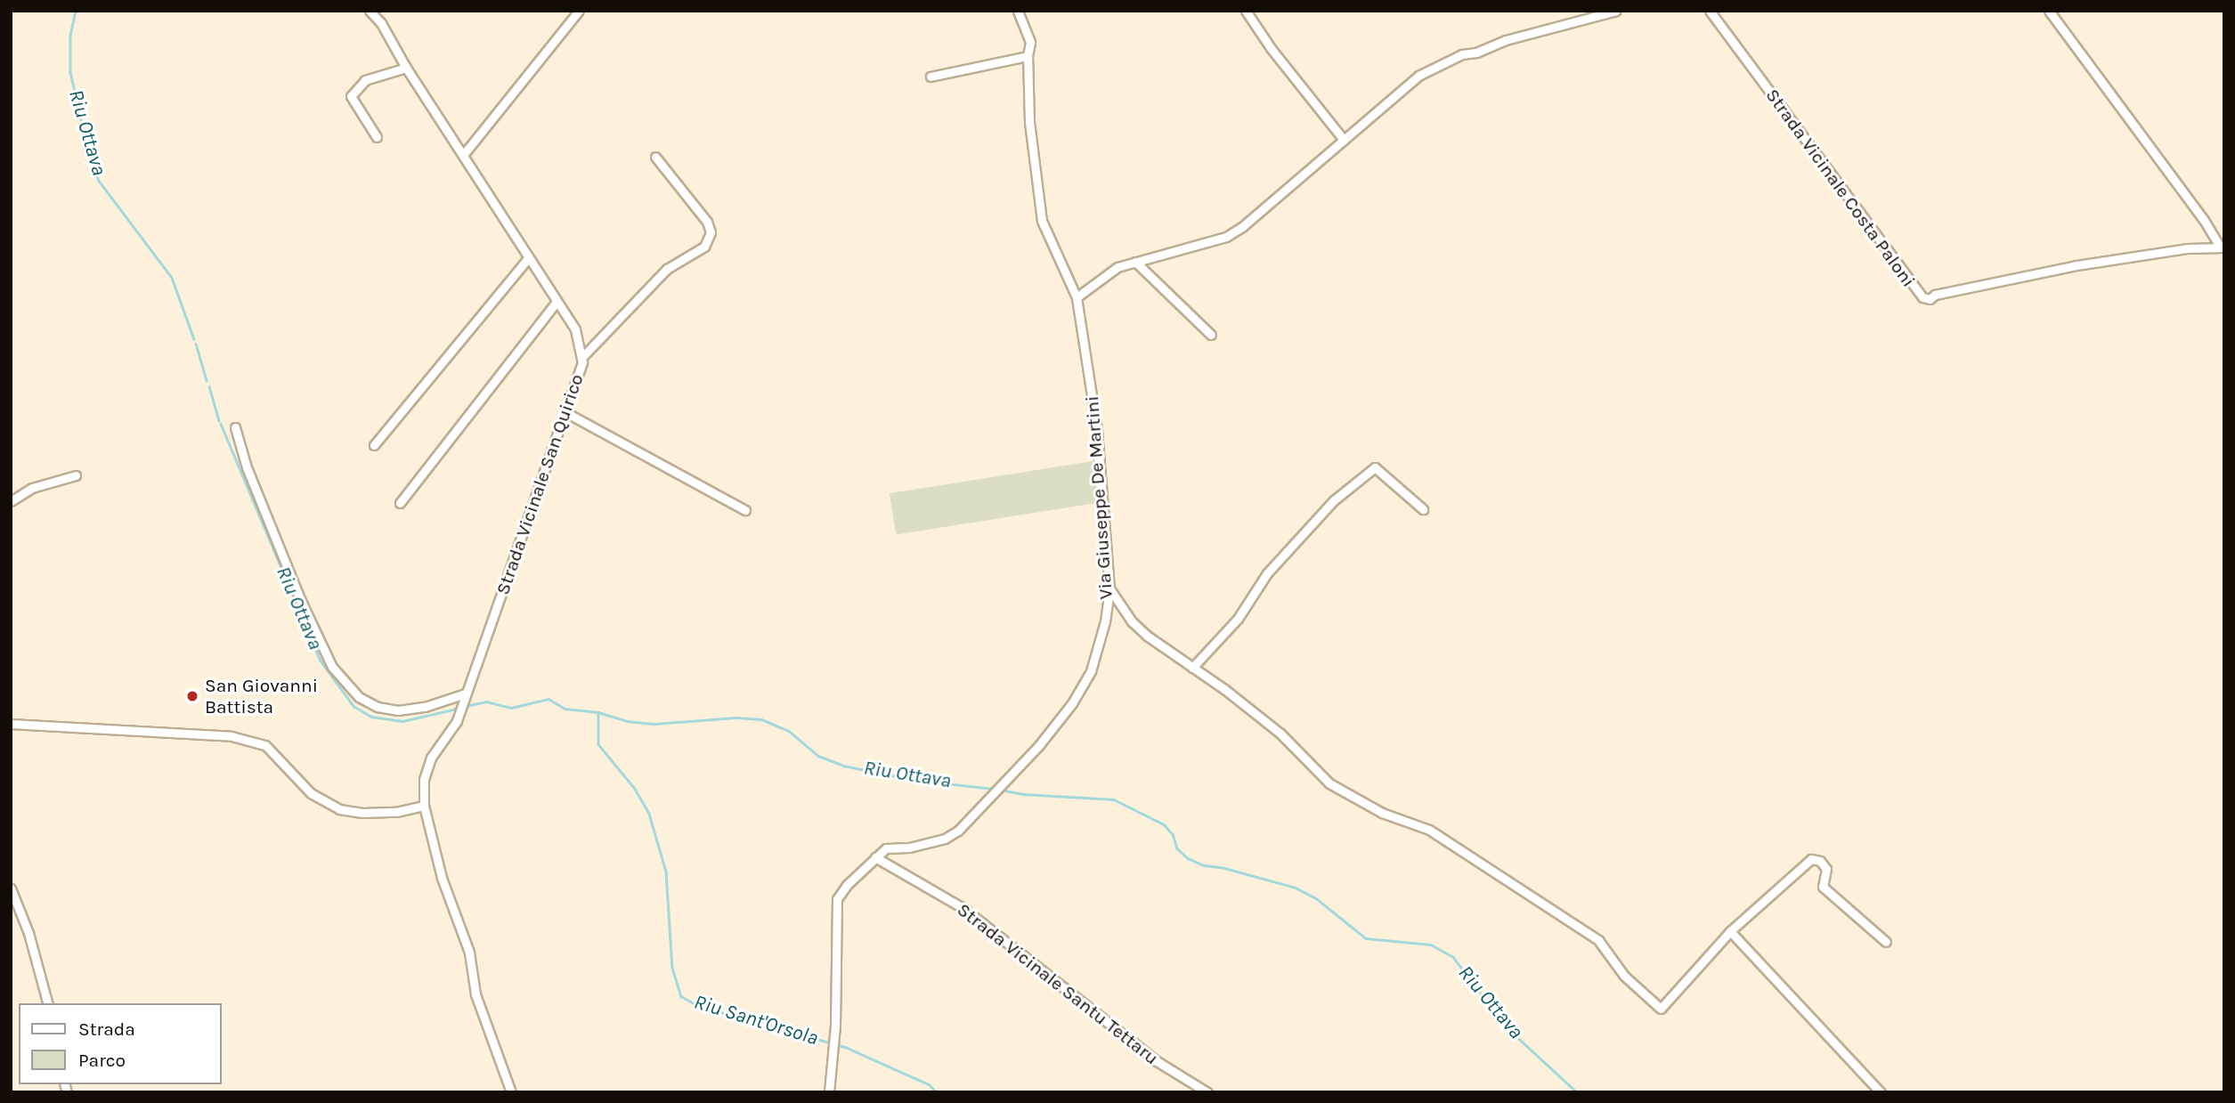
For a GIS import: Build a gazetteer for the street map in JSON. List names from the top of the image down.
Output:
{
  "streets": {
    "street": [
      "Strada Vicinale Costa Paloni",
      "Strada Vicinale San Quirico",
      "Via Giuseppe De Martini",
      "Strada Vicinale Santu Tettaru"
    ]
  },
  "crossings": [
    ["Via Giuseppe De Martini", "Strada Vicinale Santu Tettaru"]
  ],
  "water": ["Riu Ottava", "Riu Sant'Orsola"],
  "places": ["San Giovanni Battista"],
  "legend": ["Strada", "Parco"]
}
